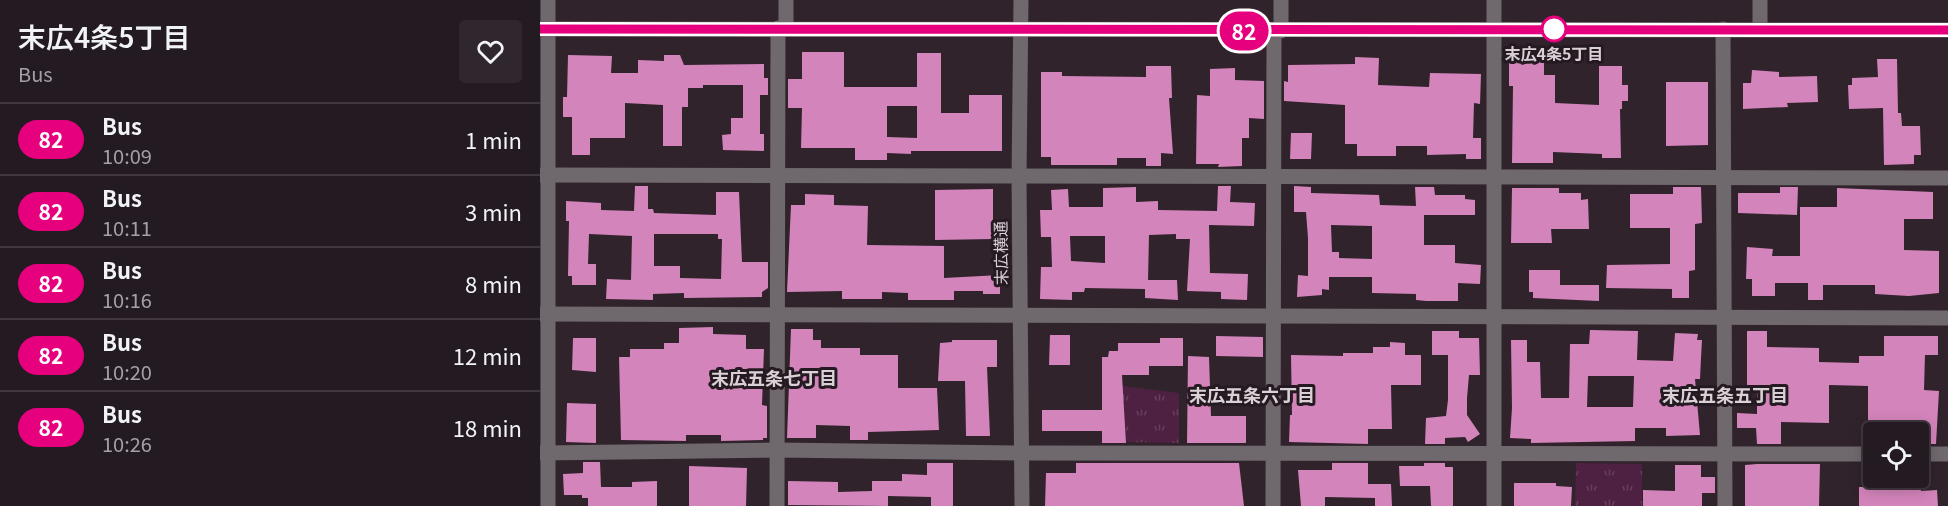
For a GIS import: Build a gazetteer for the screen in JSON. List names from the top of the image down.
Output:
{
  "streets": {
    "street": ["末広横通"]
  },
  "districts": ["末広五条七丁目", "末広五条六丁目", "末広五条五丁目"],
  "places": ["末広4条5丁目"],
  "lines": ["bus line 82"],
  "page": {
    "heading": ["末広4条5丁目", "Bus"],
    "on_map": "82",
    "list": [
      {
        "mark": "82",
        "name": "Bus",
        "note": "10:09",
        "value": "1 min"
      },
      {
        "mark": "82",
        "name": "Bus",
        "note": "10:11",
        "value": "3 min"
      },
      {
        "mark": "82",
        "name": "Bus",
        "note": "10:16",
        "value": "8 min"
      },
      {
        "mark": "82",
        "name": "Bus",
        "note": "10:20",
        "value": "12 min"
      },
      {
        "mark": "82",
        "name": "Bus",
        "note": "10:26",
        "value": "18 min"
      }
    ]
  }
}
